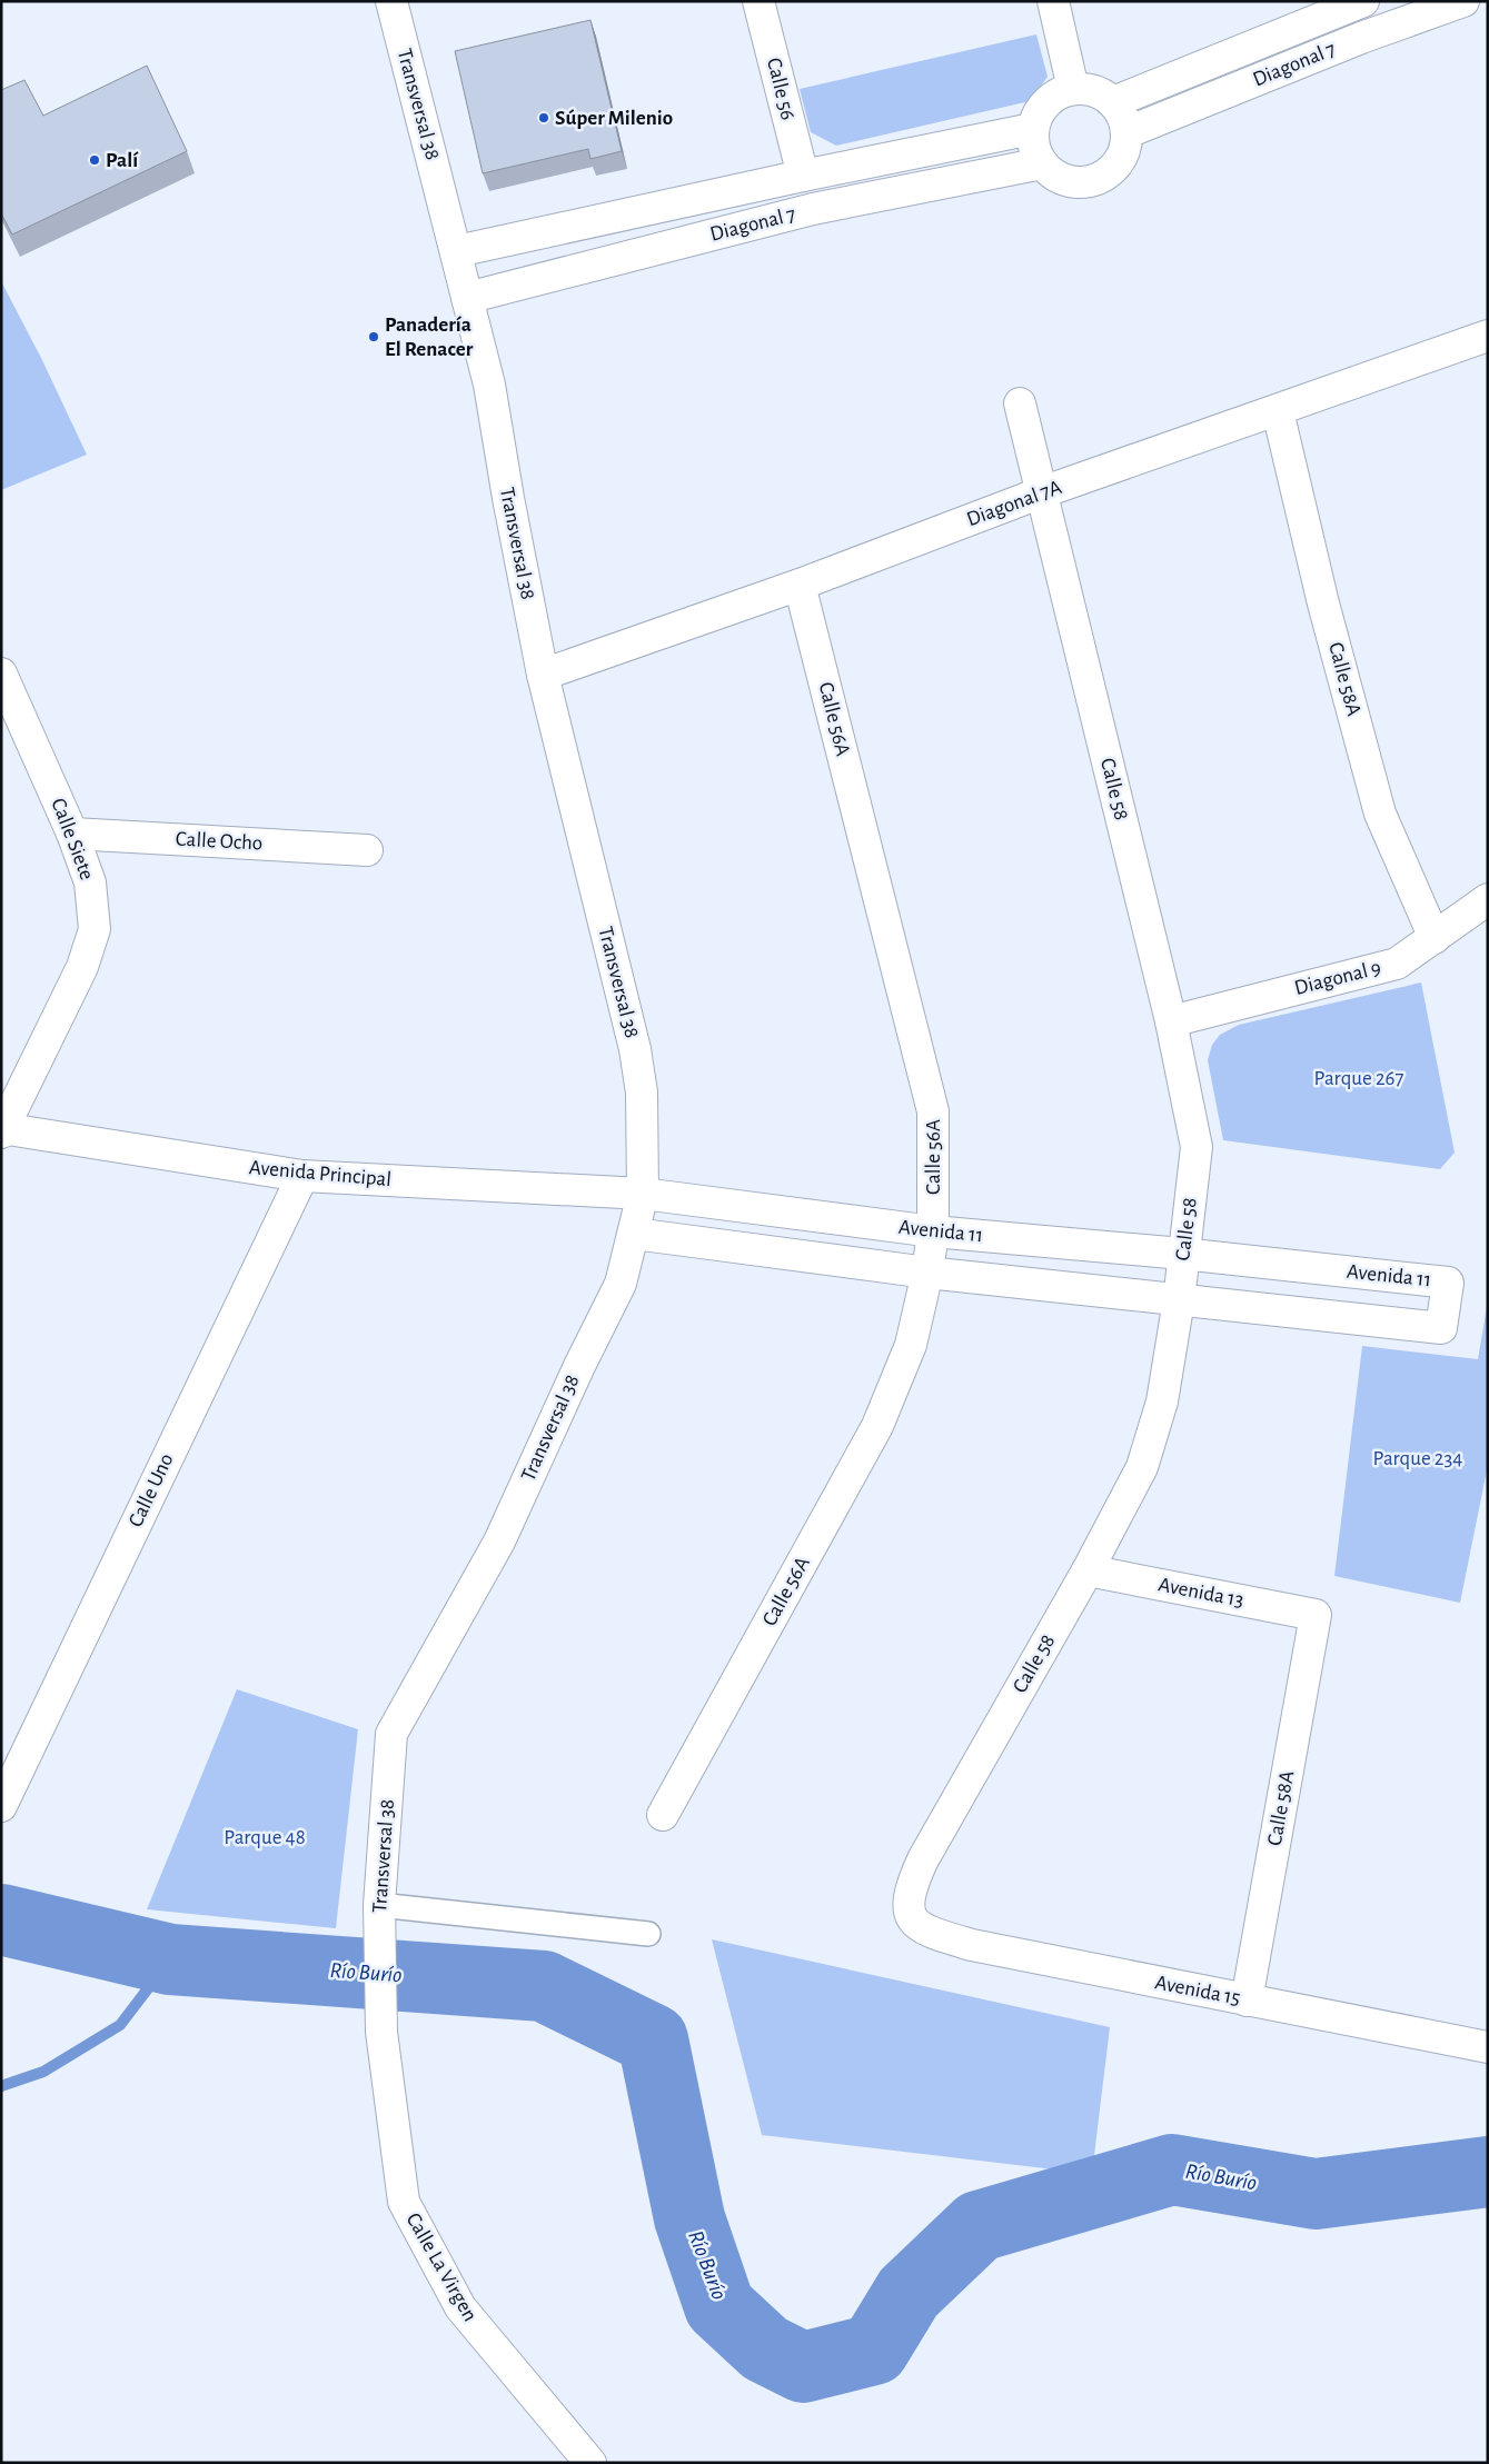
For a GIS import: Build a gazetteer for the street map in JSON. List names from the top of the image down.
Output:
{
  "streets": {
    "street": [
      "Diagonal 7",
      "Calle 56",
      "Transversal 38",
      "Diagonal 7A",
      "Calle 58A",
      "Calle 56A",
      "Calle 58",
      "Calle Siete",
      "Calle Ocho",
      "Diagonal 9",
      "Avenida Principal",
      "Avenida 11",
      "Calle Uno",
      "Avenida 13",
      "Avenida 15",
      "Calle La Virgen"
    ]
  },
  "crossings": [
    ["Diagonal 7", "Calle 56"],
    ["Diagonal 7", "Transversal 38"],
    ["Transversal 38", "Diagonal 7A"],
    ["Transversal 38", "Avenida Principal"],
    ["Transversal 38", "Avenida 11"],
    ["Transversal 38", "Calle La Virgen"],
    ["Diagonal 7A", "Calle 58A"],
    ["Diagonal 7A", "Calle 56A"],
    ["Diagonal 7A", "Calle 58"],
    ["Calle 58A", "Diagonal 9"],
    ["Calle 58A", "Avenida 13"],
    ["Calle 58A", "Avenida 15"],
    ["Calle 56A", "Avenida 11"],
    ["Calle 58", "Diagonal 9"],
    ["Calle 58", "Avenida 11"],
    ["Calle 58", "Avenida 13"],
    ["Calle 58", "Avenida 15"],
    ["Calle Siete", "Calle Ocho"],
    ["Calle Siete", "Avenida Principal"],
    ["Avenida Principal", "Avenida 11"],
    ["Avenida Principal", "Calle Uno"]
  ],
  "water": ["Río Burío"],
  "parks": ["Parque 267", "Parque 234", "Parque 48"],
  "places": ["Súper Milenio", "Palí", "Panadería El Renacer"]
}
